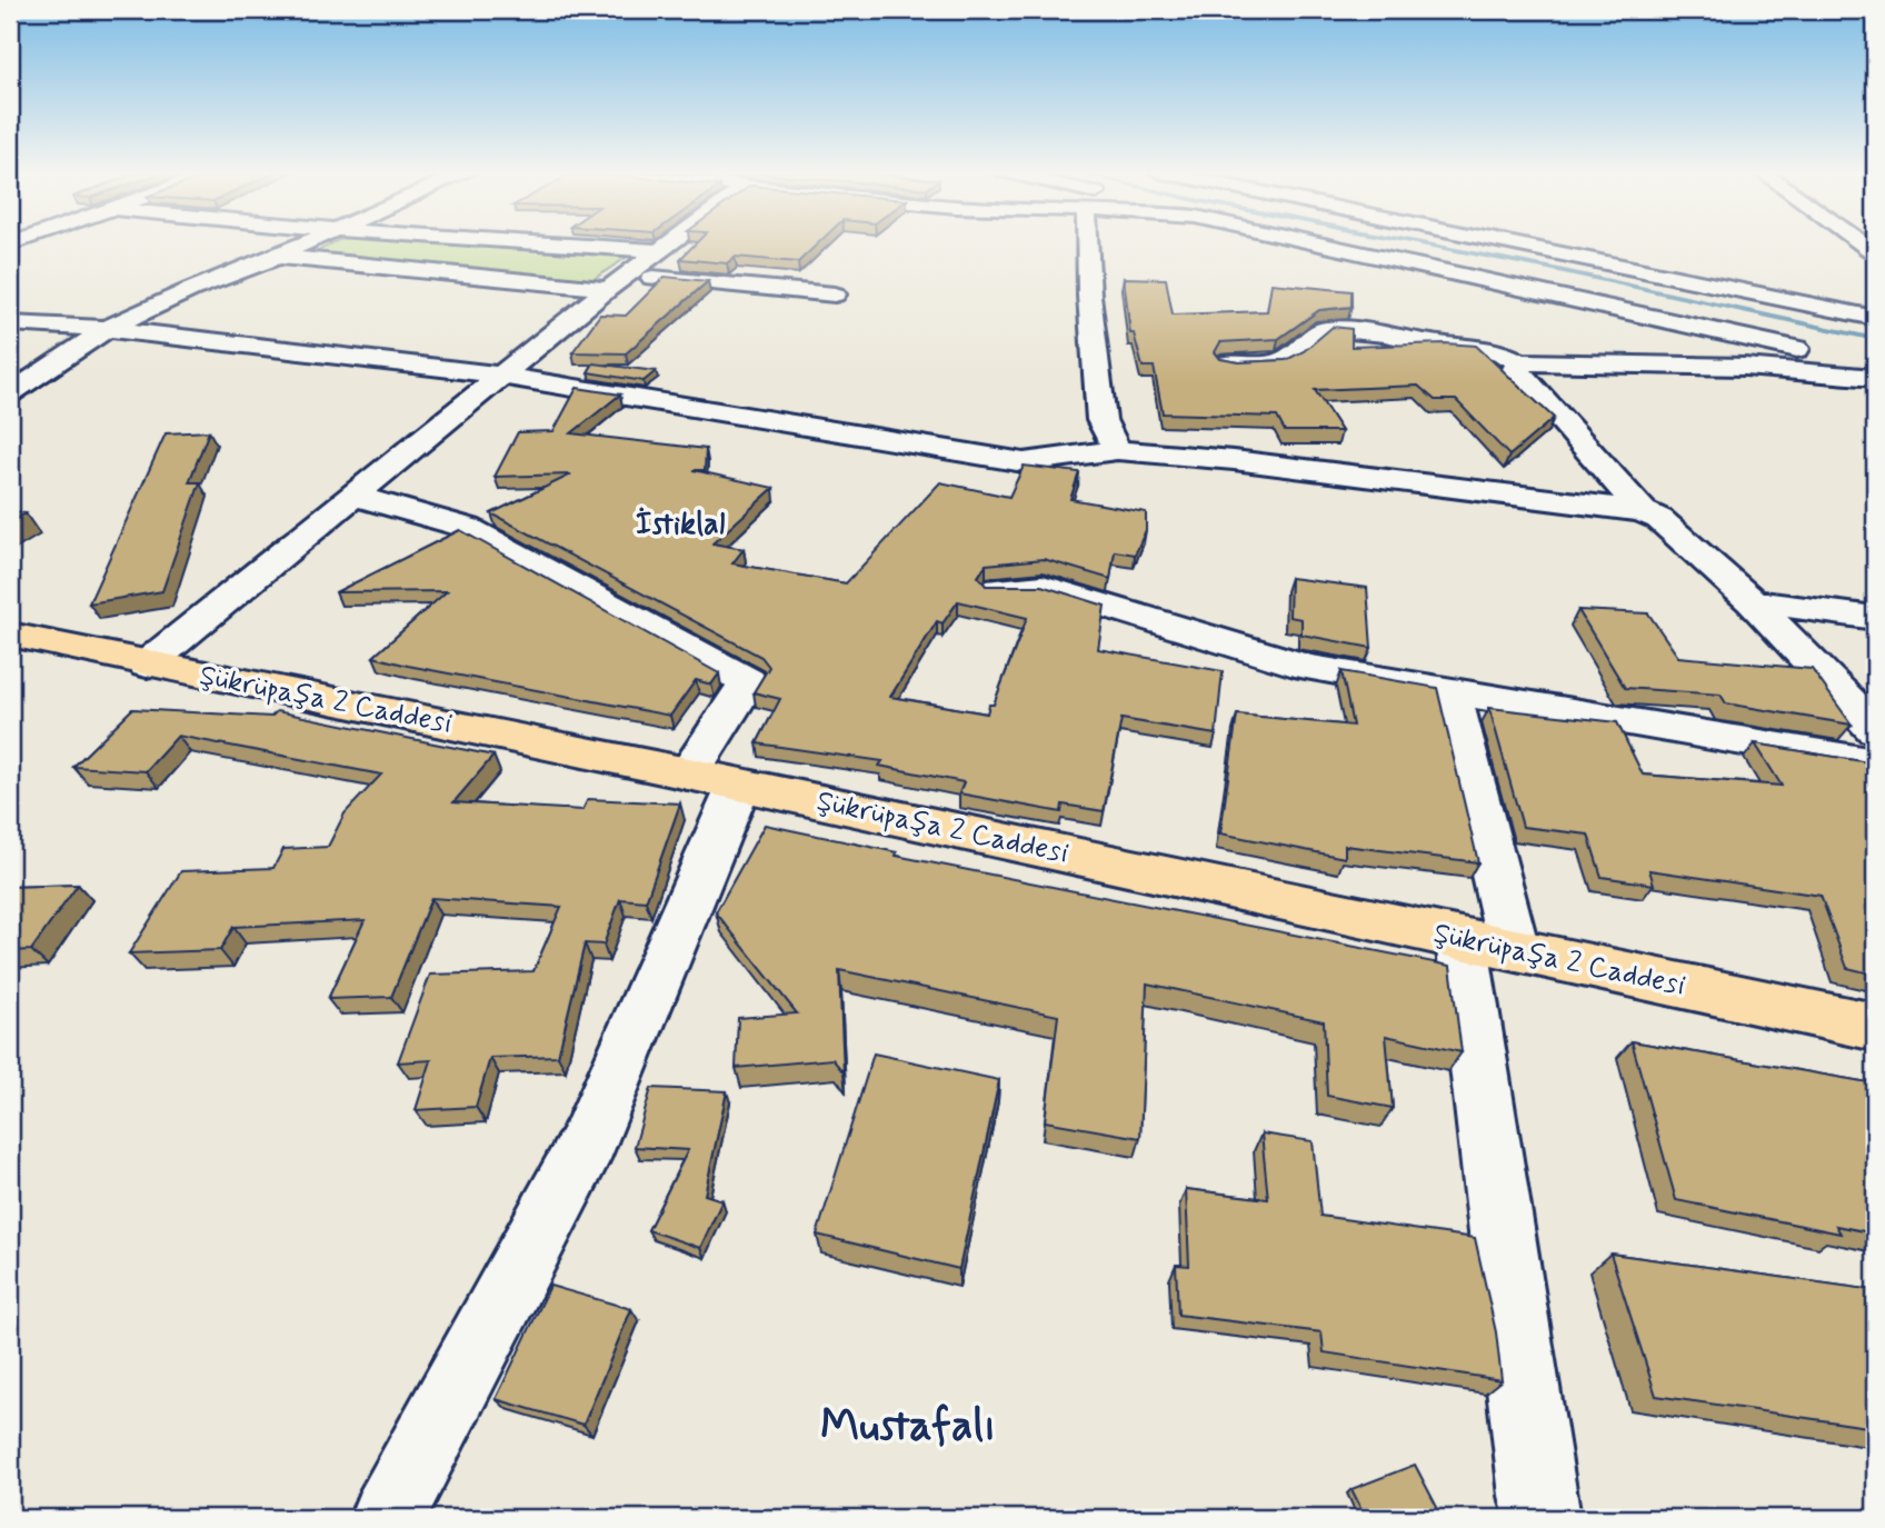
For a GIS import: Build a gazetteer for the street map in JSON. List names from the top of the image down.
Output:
{
  "streets": {
    "main road": ["Şükrüpaşa 2 Caddesi"]
  },
  "districts": ["İstiklal", "Mustafalı"]
}
